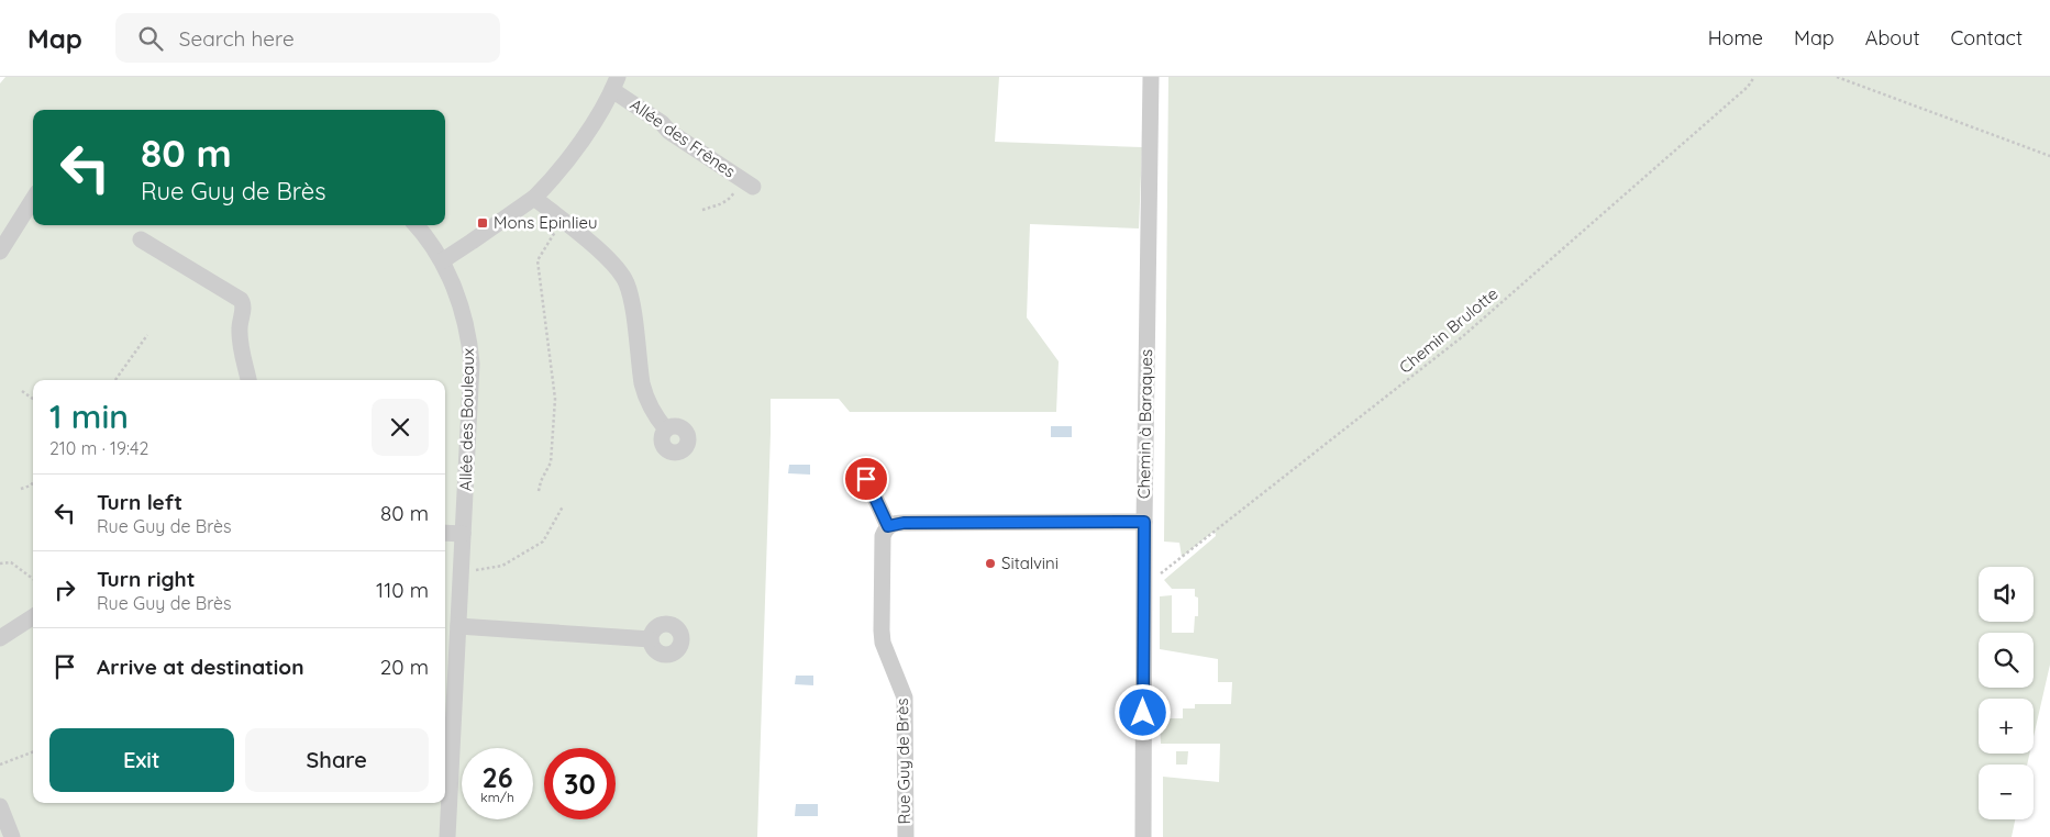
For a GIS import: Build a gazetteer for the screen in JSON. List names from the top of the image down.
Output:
{
  "streets": {
    "street": [
      "Allée des Frênes",
      "Allée des Bouleaux",
      "Chemin à Baraques",
      "Rue Guy de Brès"
    ],
    "path": ["Chemin Brulotte"]
  },
  "crossings": [
    ["Chemin Brulotte", "Chemin à Baraques"]
  ],
  "places": {
    "transit": ["Mons Epinlieu"],
    "other": ["Sitalvini"]
  },
  "page": {
    "header": "Map",
    "search": "Search here",
    "nav": [
      "Home",
      "Map",
      "About",
      "Contact"
    ],
    "turn": ["80 m", "Rue Guy de Brès"],
    "heading": ["1 min", "210 m · 19:42"],
    "list": [
      {
        "name": "Turn left",
        "note": "Rue Guy de Brès",
        "value": "80 m"
      },
      {
        "name": "Turn right",
        "note": "Rue Guy de Brès",
        "value": "110 m"
      },
      {
        "name": "Arrive at destination",
        "value": "20 m"
      }
    ],
    "map_buttons": ["+", "−"],
    "buttons": ["Exit", "Share"],
    "speed": "26 km/h",
    "limit": "30"
  }
}
